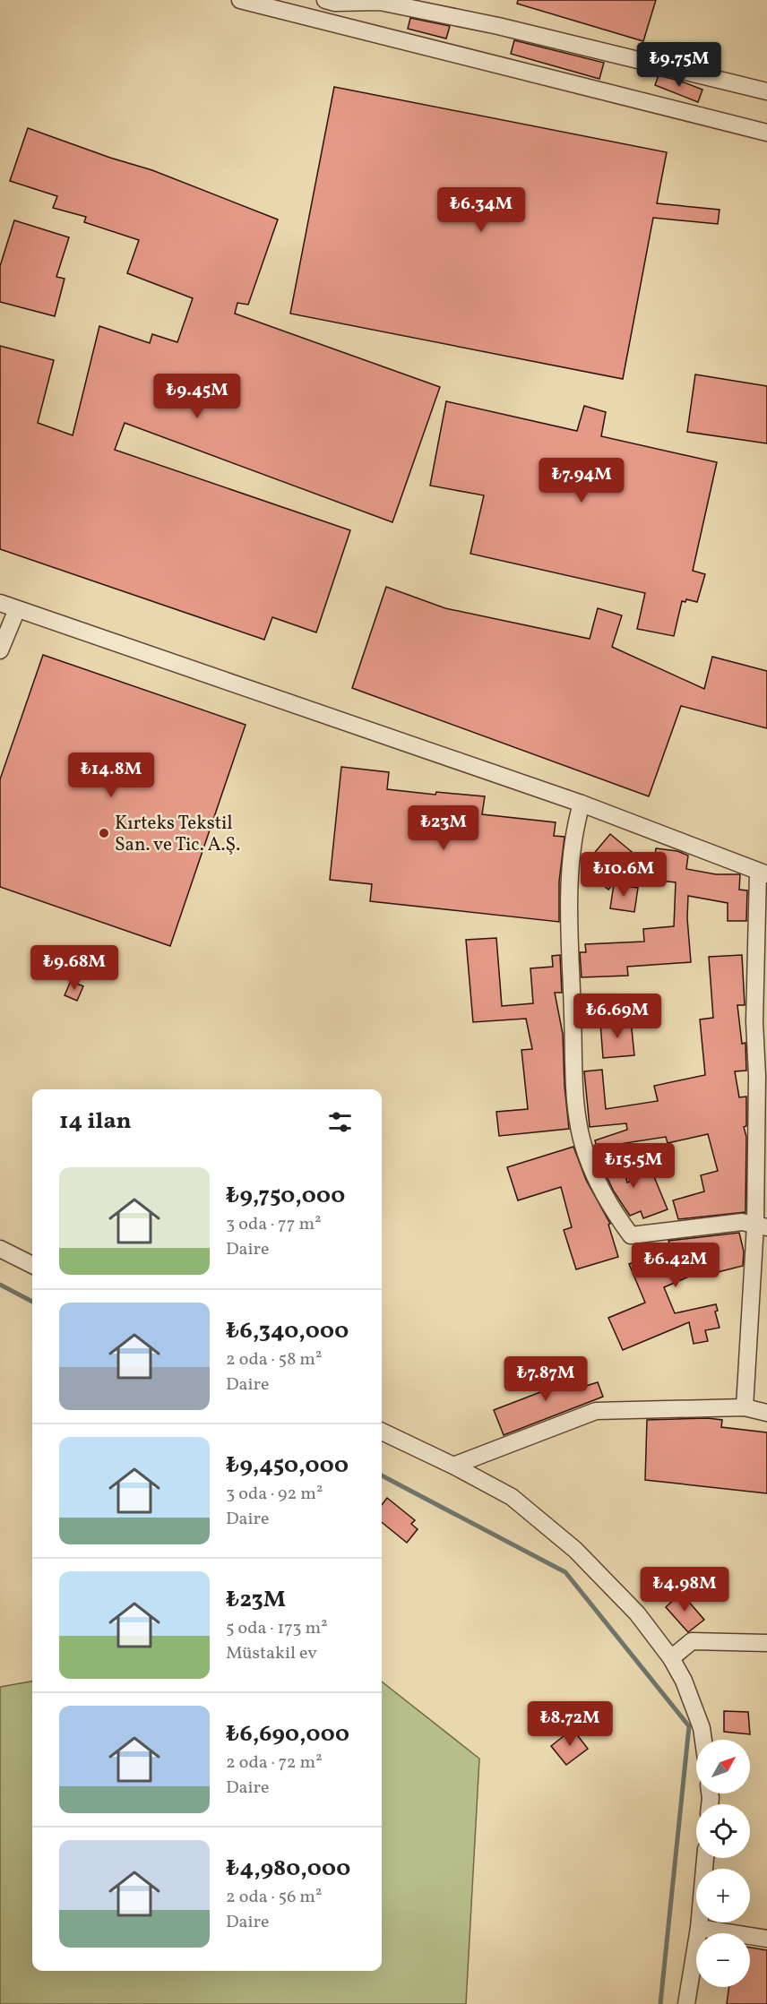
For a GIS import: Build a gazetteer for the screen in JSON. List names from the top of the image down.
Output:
{
  "places": ["Kırteks Tekstil San. ve Tic. A.Ş."],
  "north": "top right",
  "page": {
    "price": [
      "₺9.75M",
      "₺6.34M",
      "₺9.45M",
      "₺7.94M",
      "₺14.8M",
      "₺23M",
      "₺10.6M",
      "₺9.68M",
      "₺6.69M",
      "₺15.5M",
      "₺6.42M",
      "₺7.87M",
      "₺4.98M",
      "₺8.72M"
    ],
    "heading": "14 ilan",
    "list": [
      {
        "name": "₺9,750,000",
        "note": "3 oda · 77 m² · Daire"
      },
      {
        "name": "₺6,340,000",
        "note": "2 oda · 58 m² · Daire"
      },
      {
        "name": "₺9,450,000",
        "note": "3 oda · 92 m² · Daire"
      },
      {
        "name": "₺23M",
        "note": "5 oda · 173 m² · Müstakil ev"
      },
      {
        "name": "₺6,690,000",
        "note": "2 oda · 72 m² · Daire"
      },
      {
        "name": "₺4,980,000",
        "note": "2 oda · 56 m² · Daire"
      }
    ],
    "map_buttons": ["+", "−"]
  }
}
